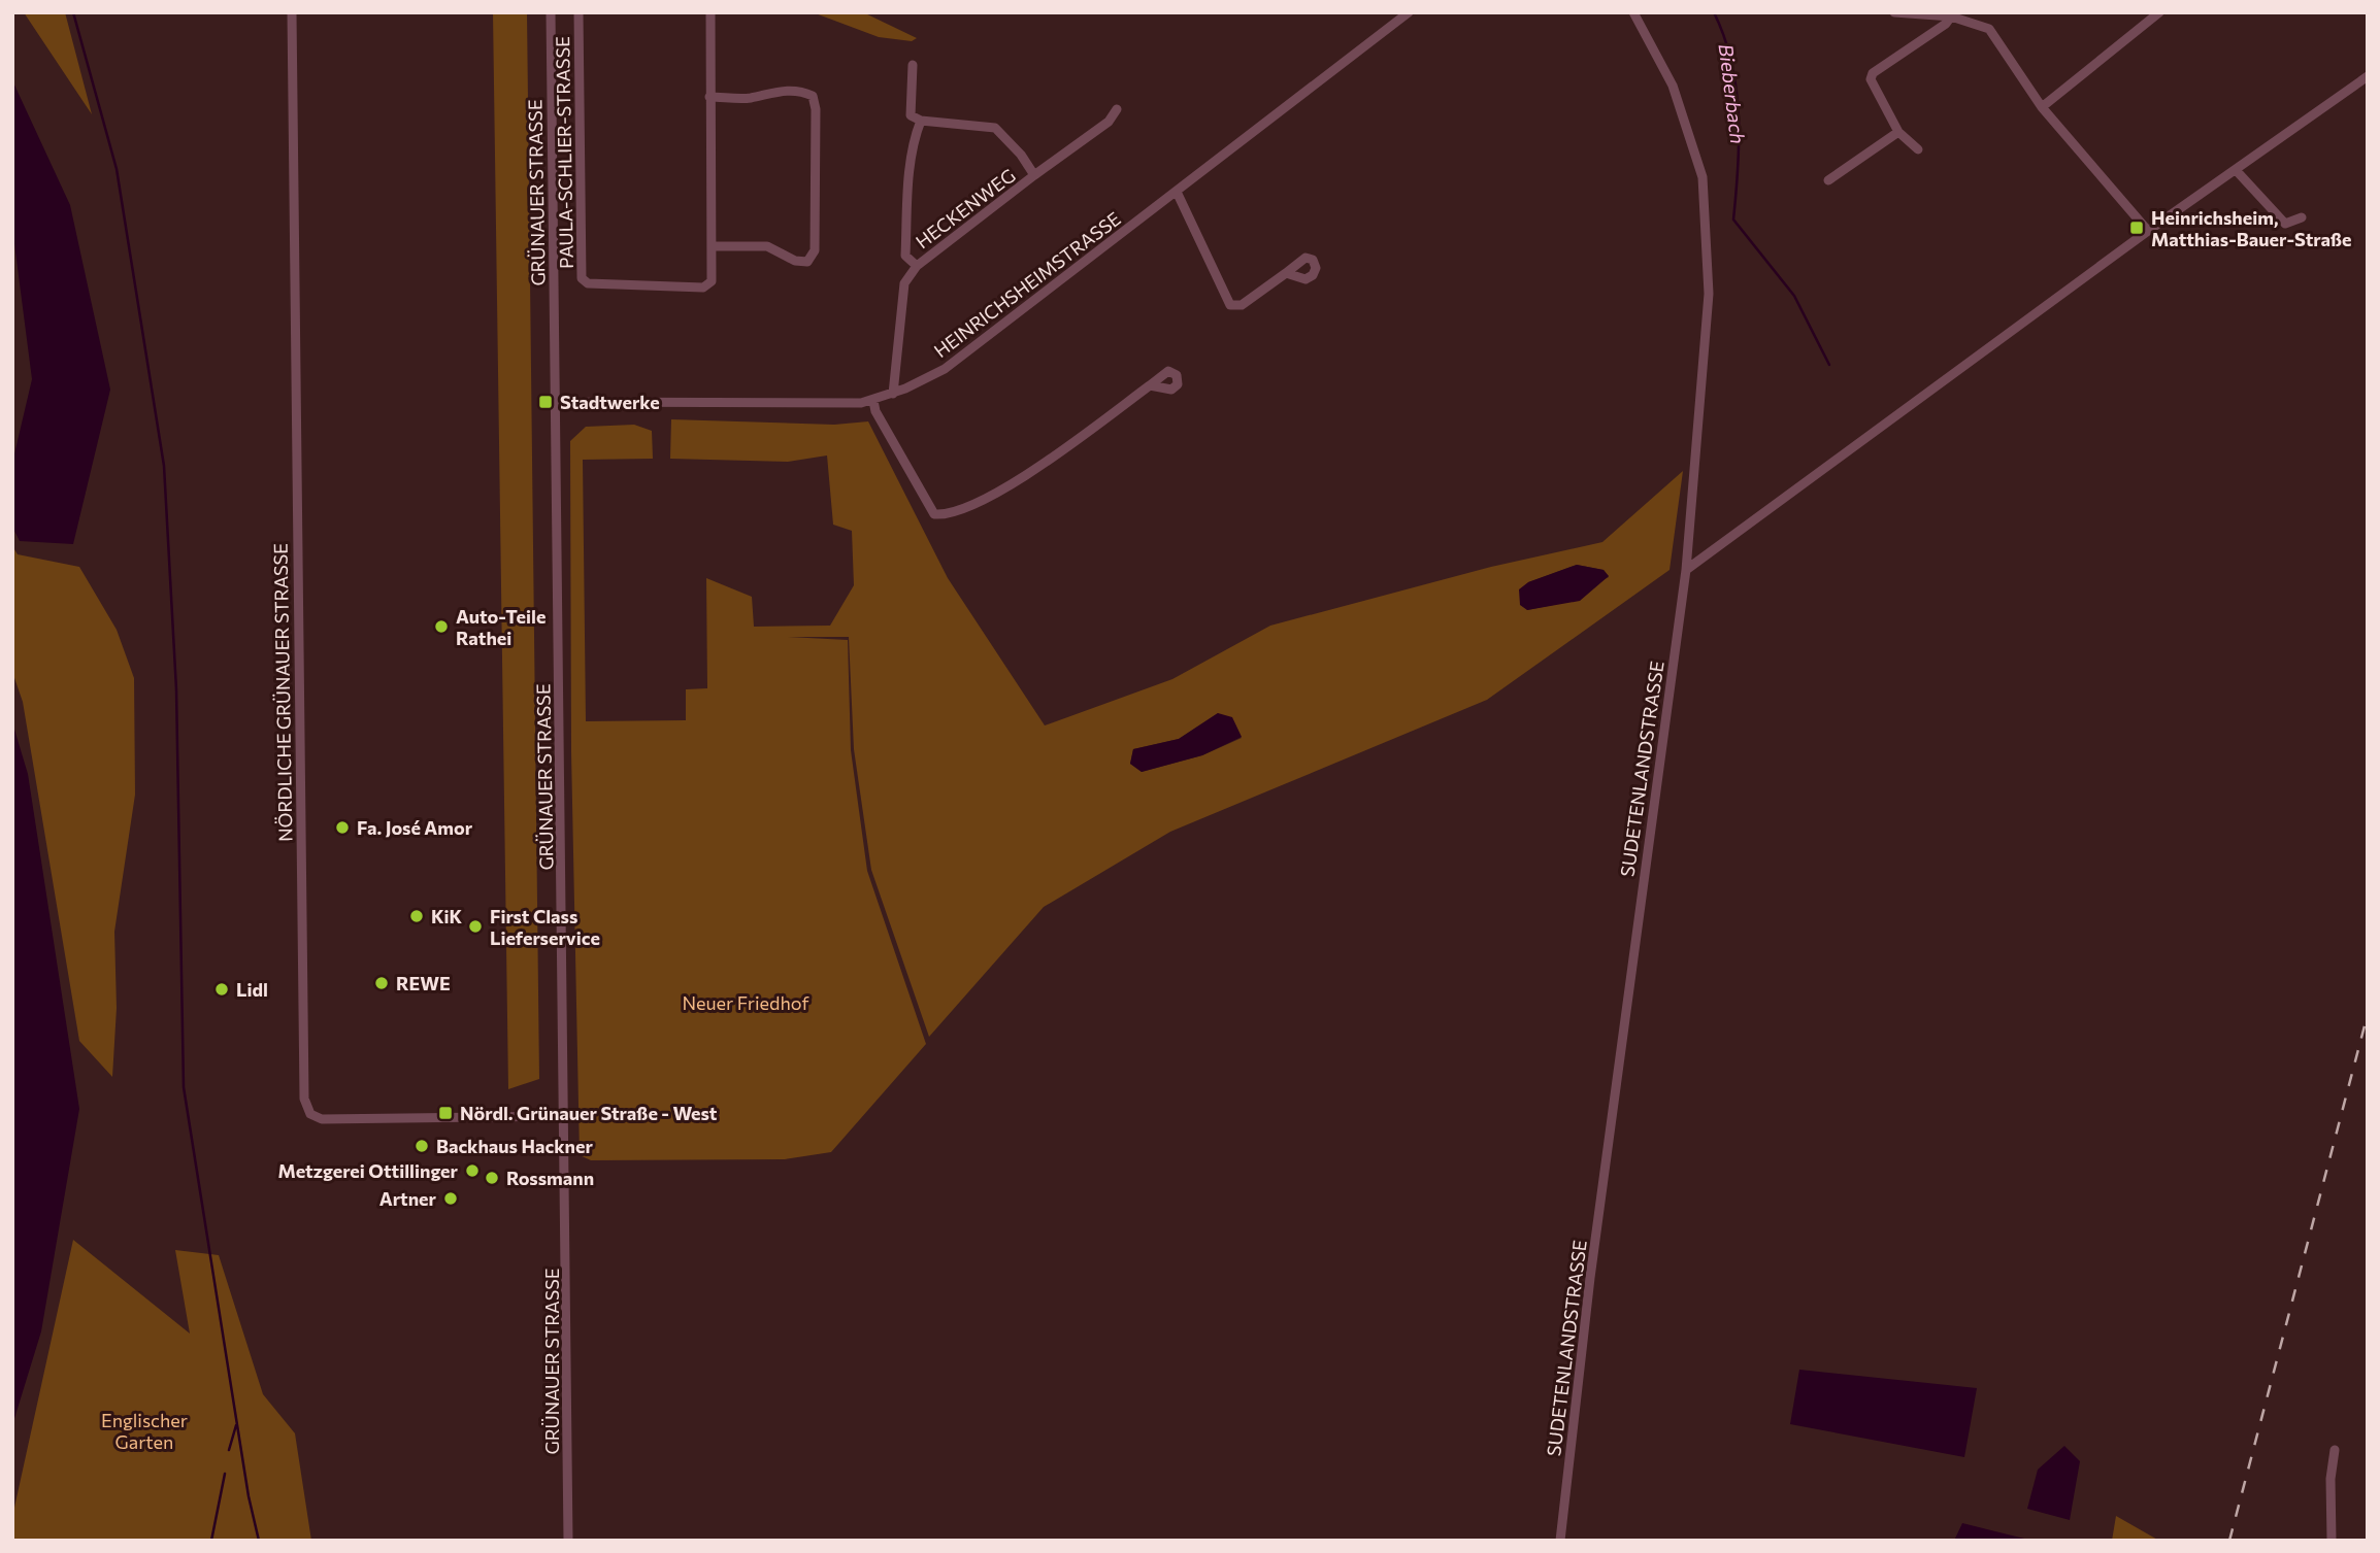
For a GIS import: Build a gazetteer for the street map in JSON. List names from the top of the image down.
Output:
{
  "streets": {
    "street": [
      "PAULA-SCHLIER-STRASSE",
      "GRÜNAUER STRASSE",
      "HECKENWEG",
      "HEINRICHSHEIMSTRASSE",
      "NÖRDLICHE GRÜNAUER STRASSE",
      "SUDETENLANDSTRASSE"
    ]
  },
  "crossings": [
    ["GRÜNAUER STRASSE", "HEINRICHSHEIMSTRASSE"],
    ["GRÜNAUER STRASSE", "NÖRDLICHE GRÜNAUER STRASSE"],
    ["HECKENWEG", "HEINRICHSHEIMSTRASSE"]
  ],
  "water": ["Bieberbach"],
  "parks": ["Neuer Friedhof", "Englischer Garten"],
  "places": {
    "transit": ["Heinrichsheim, Matthias-Bauer-Straße", "Stadtwerke", "Nördl. Grünauer Straße - West"],
    "other": [
      "Auto-Teile Rathei",
      "Fa. José Amor",
      "KiK",
      "First Class Lieferservice",
      "REWE",
      "Lidl",
      "Backhaus Hackner",
      "Metzgerei Ottillinger",
      "Rossmann",
      "Artner"
    ]
  }
}
